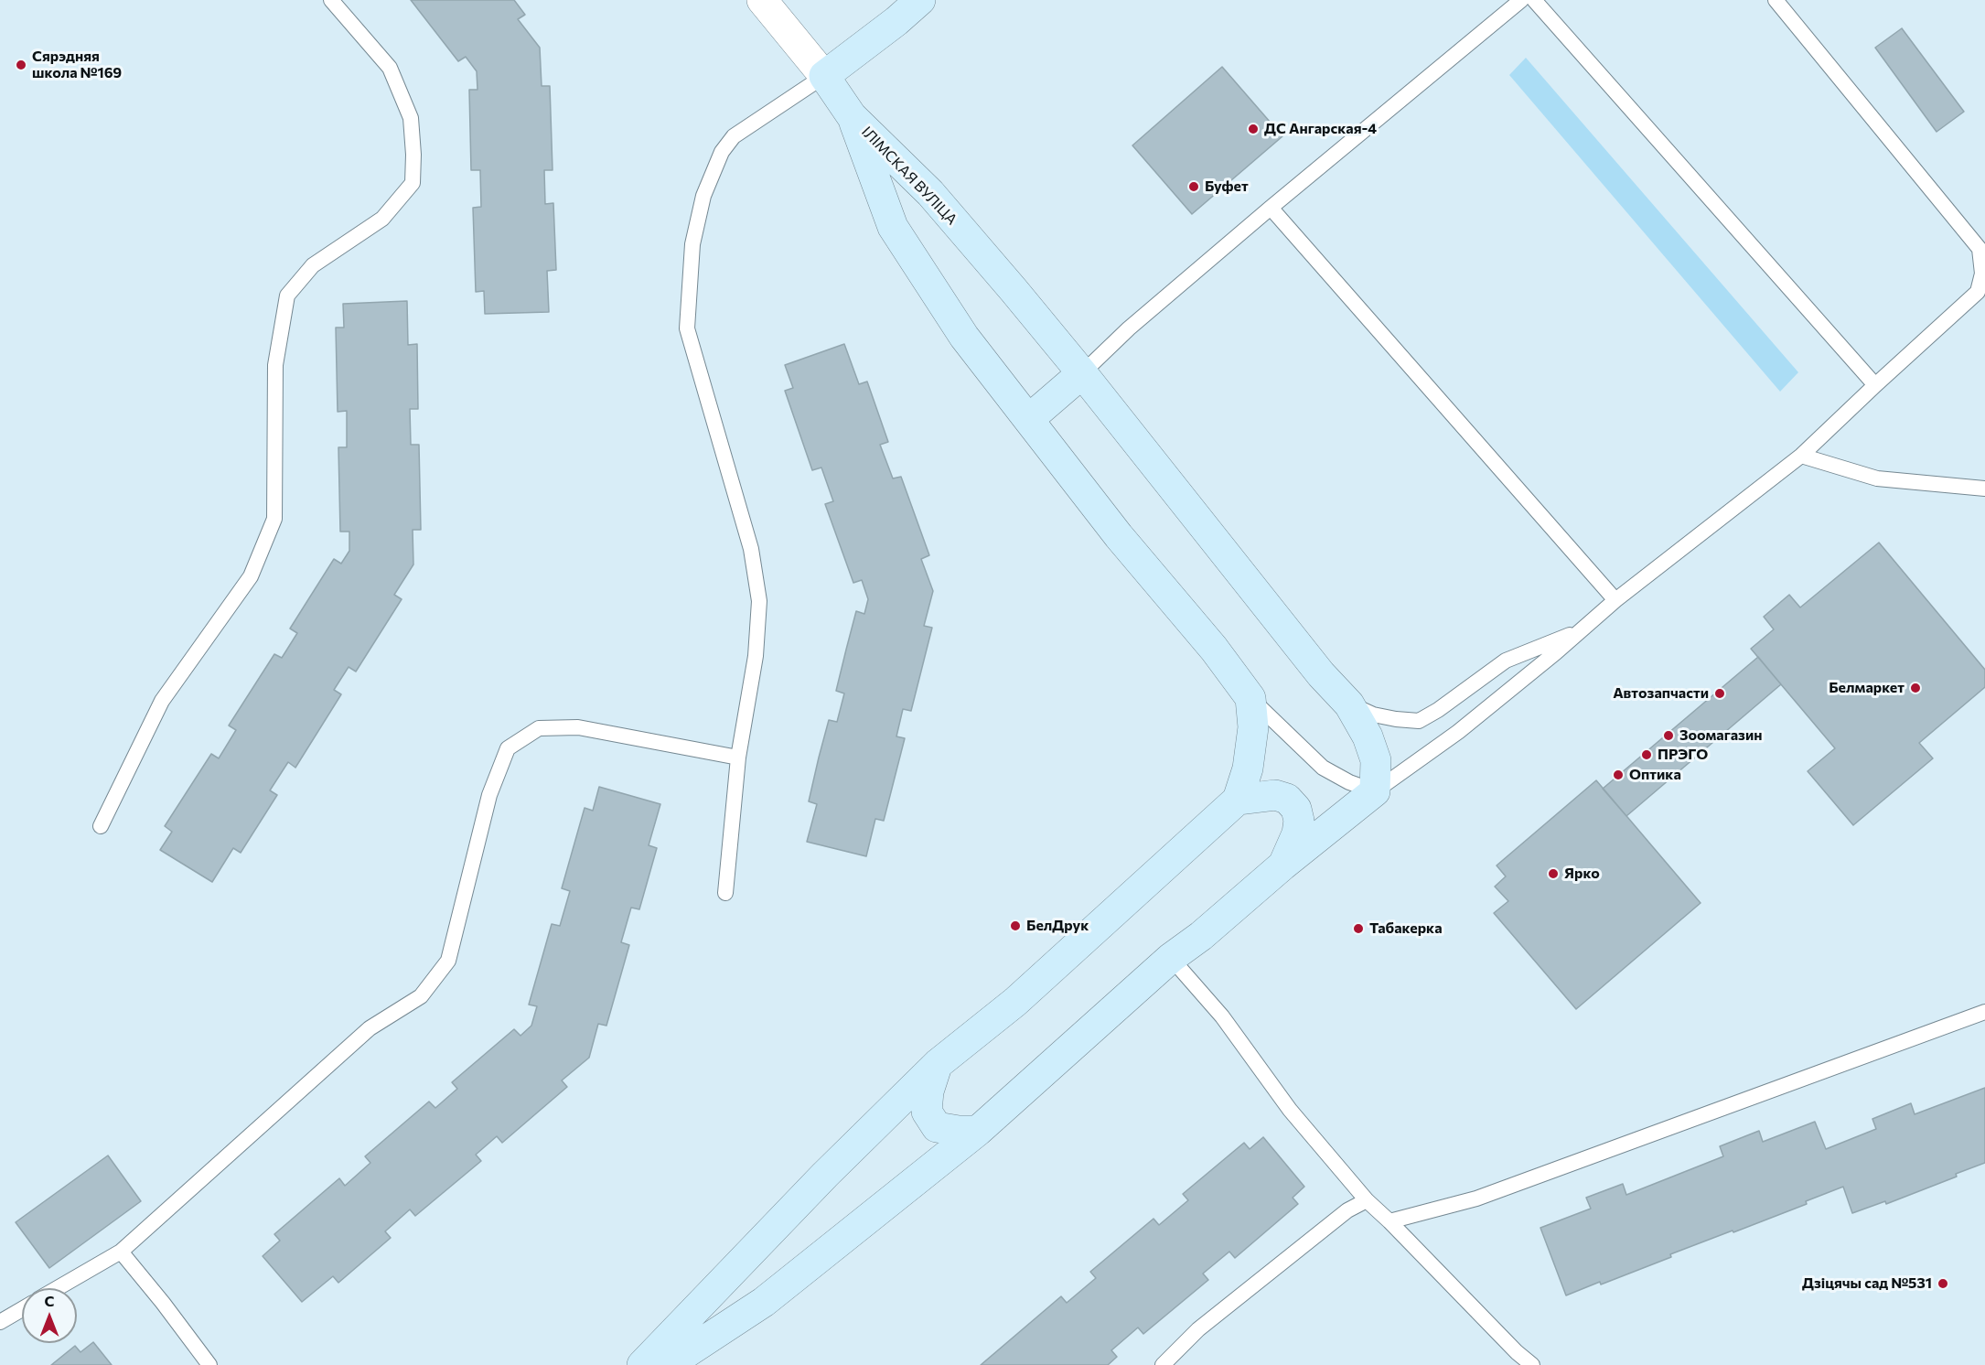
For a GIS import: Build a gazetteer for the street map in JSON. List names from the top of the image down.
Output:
{
  "streets": {
    "main road": ["ІЛІМСКАЯ ВУЛІЦА"]
  },
  "places": [
    "Сярэдняя школа №169",
    "ДС Ангарская-4",
    "Буфет",
    "Белмаркет",
    "Автозапчасти",
    "Зоомагазин",
    "ПРЭГО",
    "Оптика",
    "Ярко",
    "БелДрук",
    "Табакерка",
    "Дзіцячы сад №531"
  ],
  "north": "top"
}
